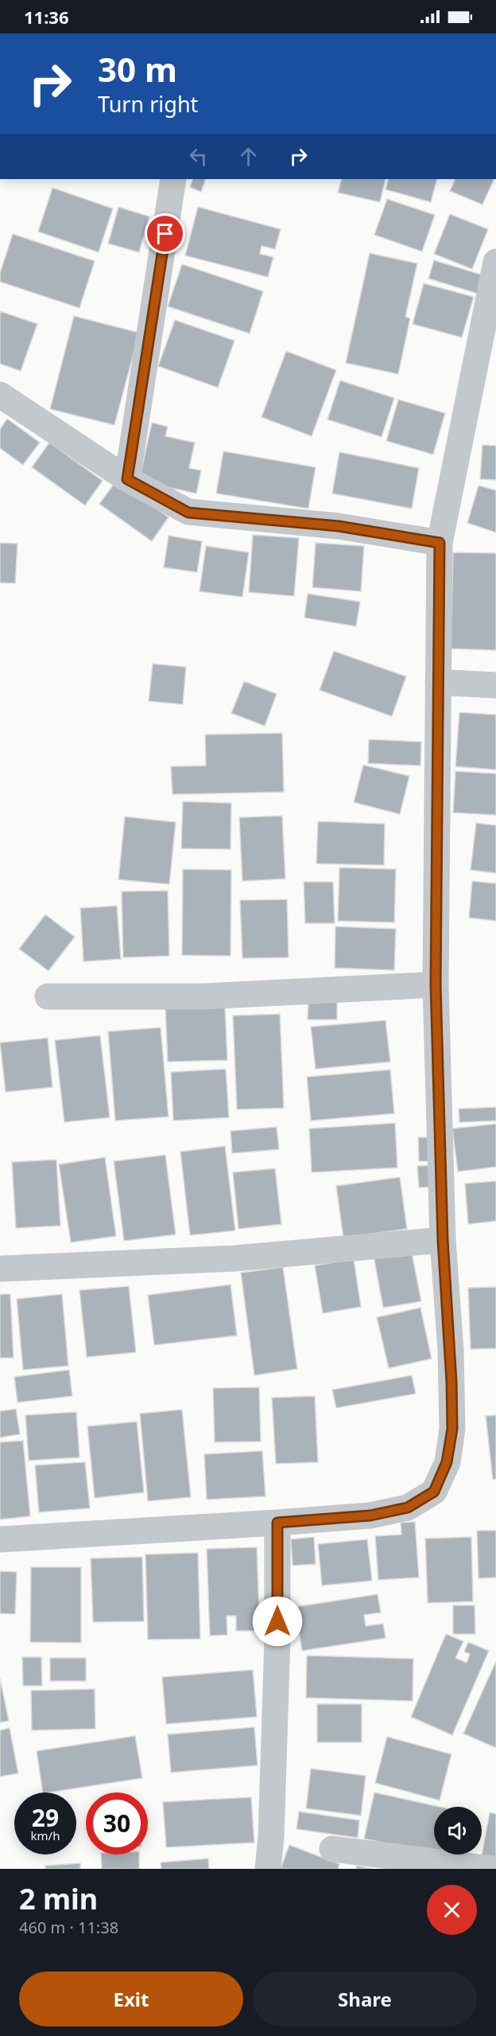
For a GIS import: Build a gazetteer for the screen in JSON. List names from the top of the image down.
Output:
{
  "page": {
    "status": "11:36",
    "turn": ["30 m", "Turn right"],
    "speed": "29 km/h",
    "limit": "30",
    "heading": ["2 min", "460 m · 11:38"],
    "buttons": ["Exit", "Share"]
  }
}
